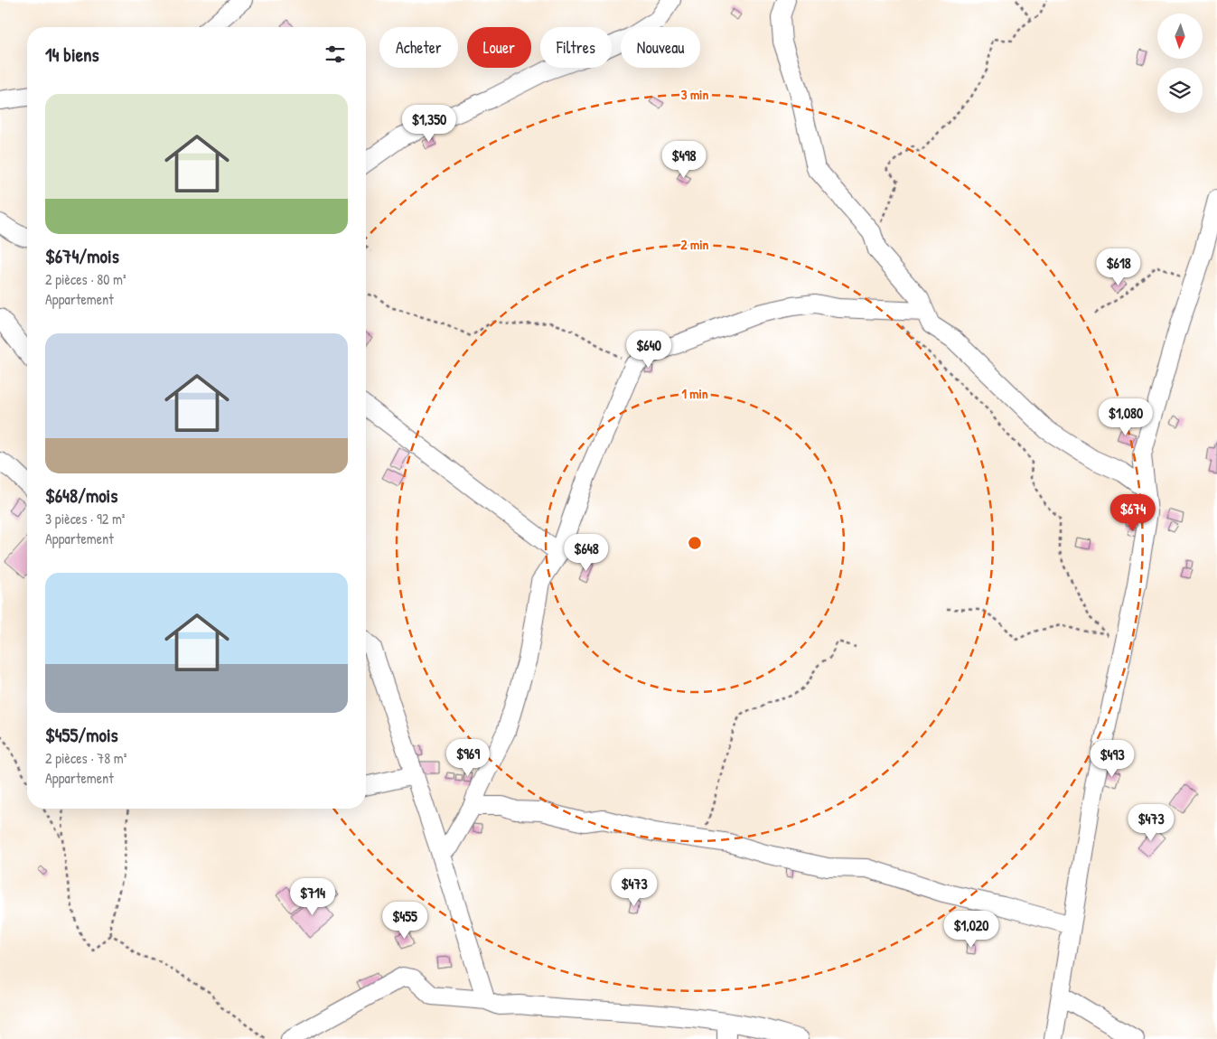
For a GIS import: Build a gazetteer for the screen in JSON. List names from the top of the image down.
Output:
{
  "north": "bottom",
  "page": {
    "chip": [
      "Acheter",
      "Louer",
      "Filtres",
      "Nouveau"
    ],
    "heading": "14 biens",
    "list": [
      {
        "name": "$674/mois",
        "note": "2 pièces · 80 m² · Appartement"
      },
      {
        "name": "$648/mois",
        "note": "3 pièces · 92 m² · Appartement"
      },
      {
        "name": "$455/mois",
        "note": "2 pièces · 78 m² · Appartement"
      }
    ],
    "price": [
      "$1,350",
      "$498",
      "$618",
      "$640",
      "$1,080",
      "$674",
      "$648",
      "$969",
      "$493",
      "$473",
      "$473",
      "$714",
      "$455",
      "$1,020"
    ]
  },
  "rings": ["3 min", "2 min", "1 min"]
}
